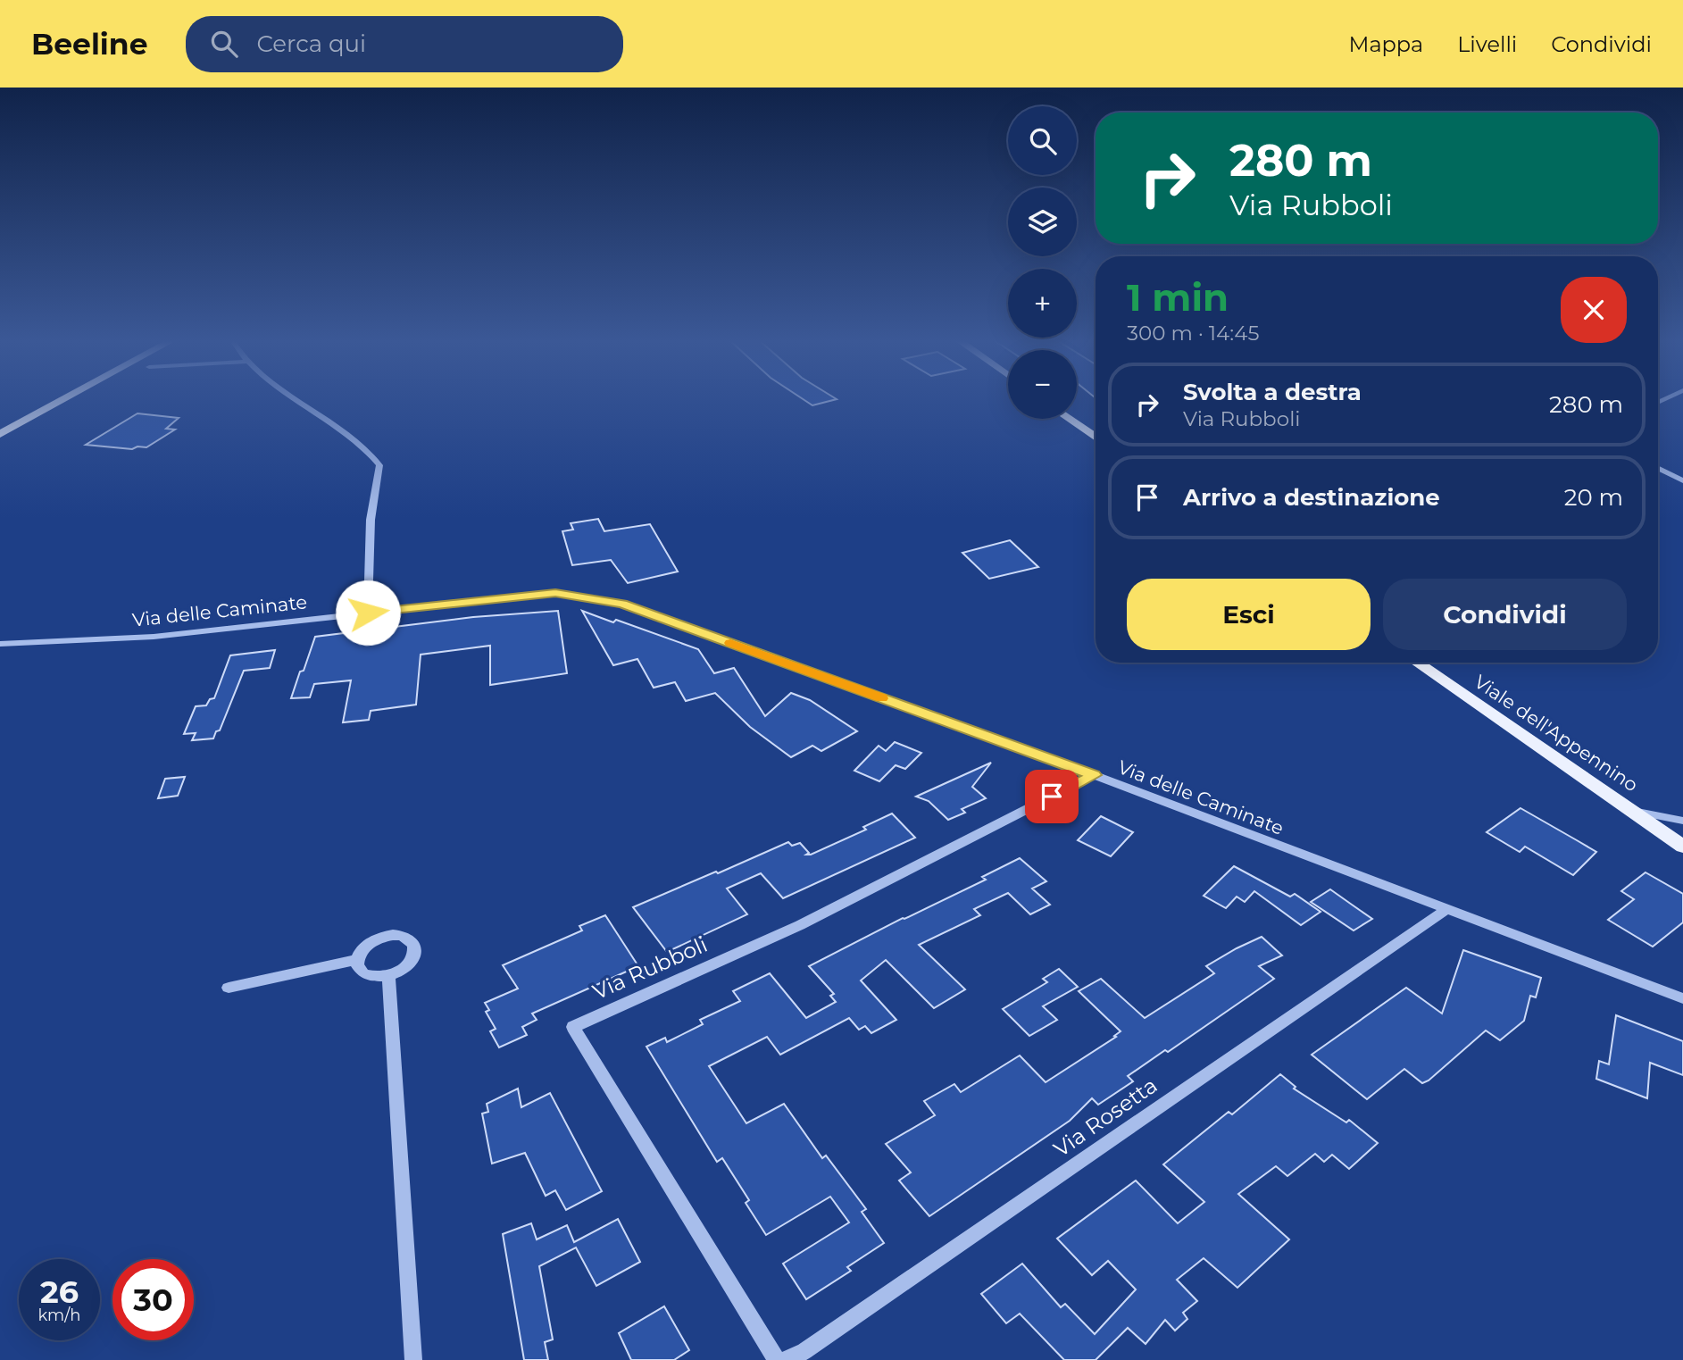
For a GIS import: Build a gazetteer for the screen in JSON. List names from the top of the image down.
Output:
{
  "streets": {
    "main road": ["Viale dell'Appennino"],
    "street": ["Via delle Caminate", "Via Rubboli", "Via Rosetta"]
  },
  "crossings": [
    ["Via delle Caminate", "Via Rubboli"],
    ["Via delle Caminate", "Via Rosetta"]
  ],
  "page": {
    "header": "Beeline",
    "search": "Cerca qui",
    "nav": ["Mappa", "Livelli", "Condividi"],
    "map_buttons": ["+", "−"],
    "turn": ["280 m", "Via Rubboli"],
    "heading": ["1 min", "300 m · 14:45"],
    "list": [
      {
        "name": "Svolta a destra",
        "note": "Via Rubboli",
        "value": "280 m"
      },
      {
        "name": "Arrivo a destinazione",
        "value": "20 m"
      }
    ],
    "buttons": ["Esci", "Condividi"],
    "speed": "26 km/h",
    "limit": "30"
  }
}
